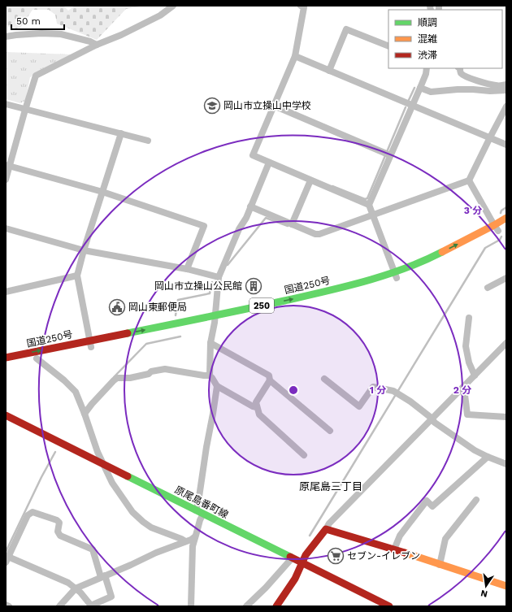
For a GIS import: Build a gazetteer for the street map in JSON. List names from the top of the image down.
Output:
{
  "streets": {
    "main road": ["国道250号", "250", "原尾島番町線"]
  },
  "districts": ["原尾島三丁目"],
  "places": {
    "school or university": ["岡山市立操山中学校"],
    "building": ["岡山市立操山公民館"],
    "public building": ["岡山東郵便局"],
    "supermarket": ["セブン-イレブン"]
  },
  "legend": ["順調", "混雑", "渋滞"],
  "scale_bar": "50 m",
  "north": "bottom",
  "rings": ["3 分", "1 分", "2 分"]
}
